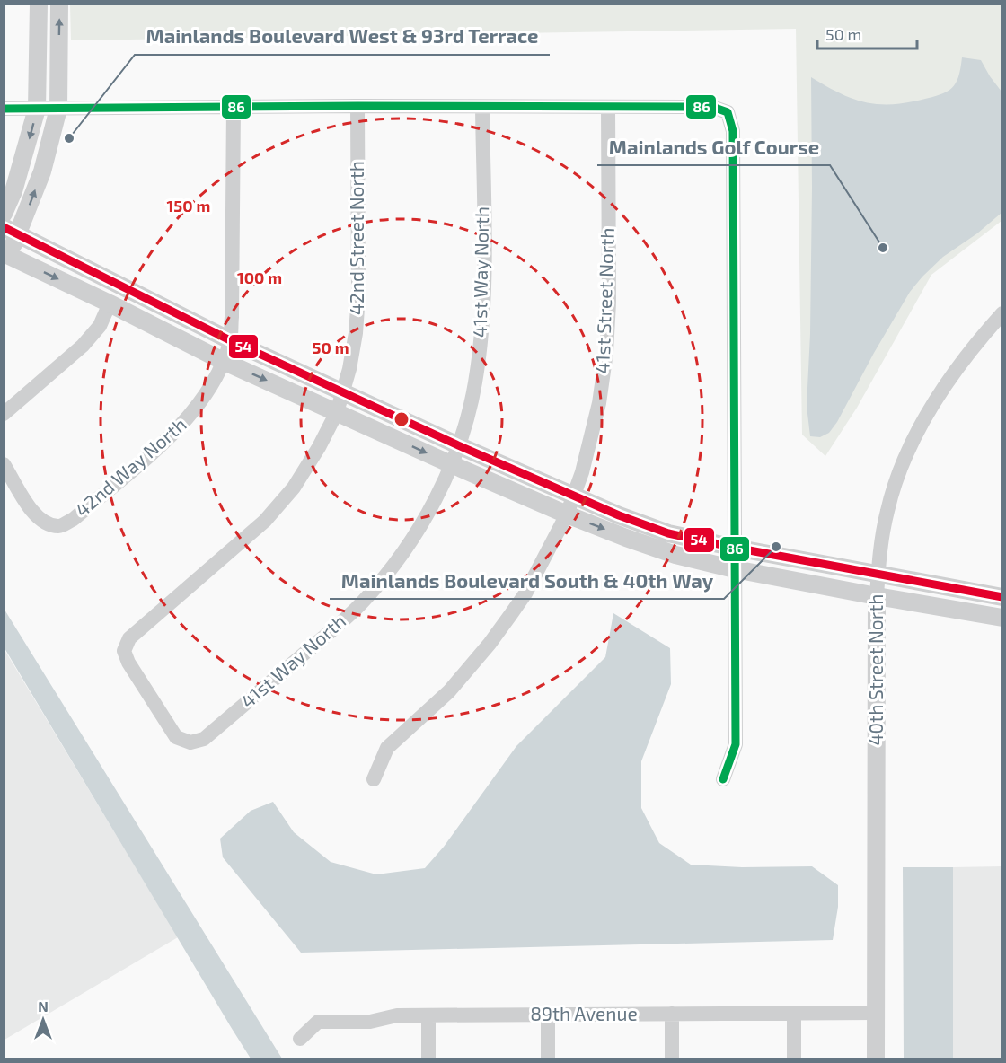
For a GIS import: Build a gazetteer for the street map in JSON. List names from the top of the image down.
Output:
{
  "streets": {
    "street": [
      "42nd Street North",
      "41st Way North",
      "41st Street North",
      "42nd Way North",
      "40th Street North",
      "89th Avenue"
    ]
  },
  "crossings": [
    ["42nd Street North", "41st Way North"],
    ["40th Street North", "89th Avenue"]
  ],
  "places": ["Mainlands Boulevard West & 93rd Terrace", "Mainlands Golf Course", "Mainlands Boulevard South & 40th Way"],
  "lines": ["transit line 86", "transit line 54"],
  "scale_bar": "50 m",
  "north": "top",
  "rings": ["150 m", "100 m", "50 m"]
}
